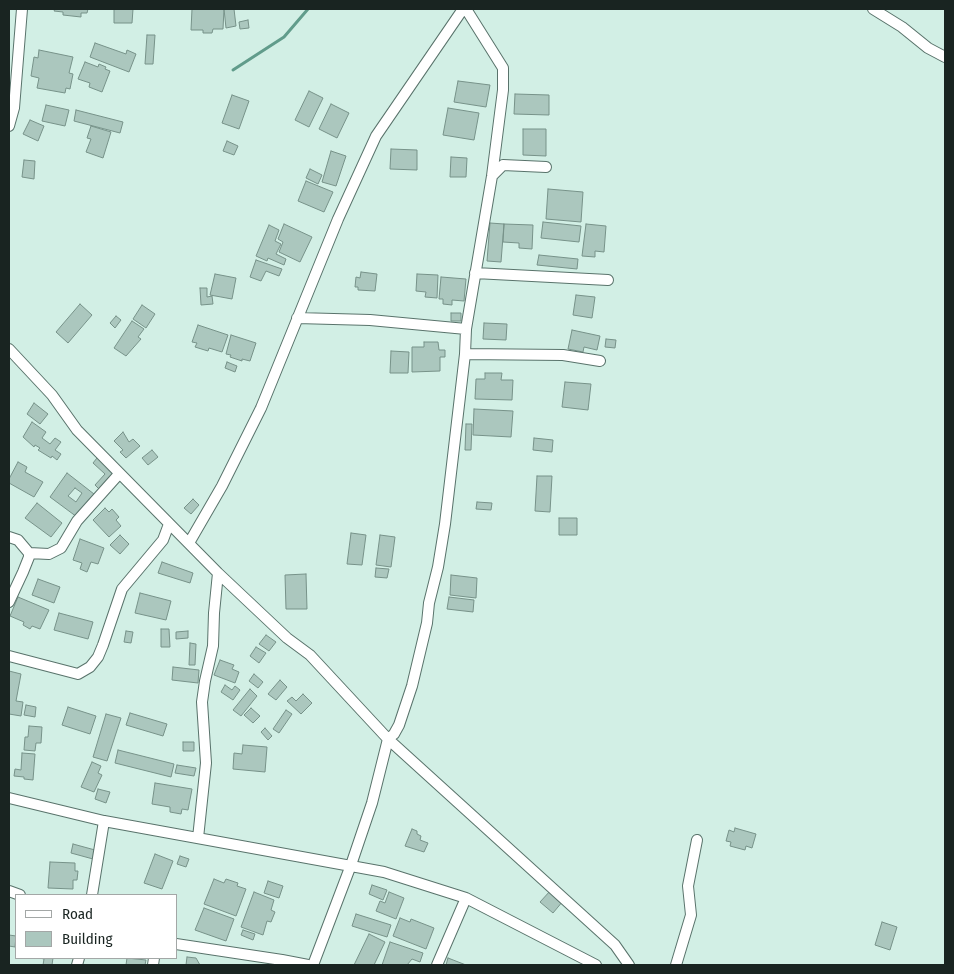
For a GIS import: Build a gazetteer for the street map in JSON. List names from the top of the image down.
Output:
{
  "legend": ["Road", "Building"]
}
